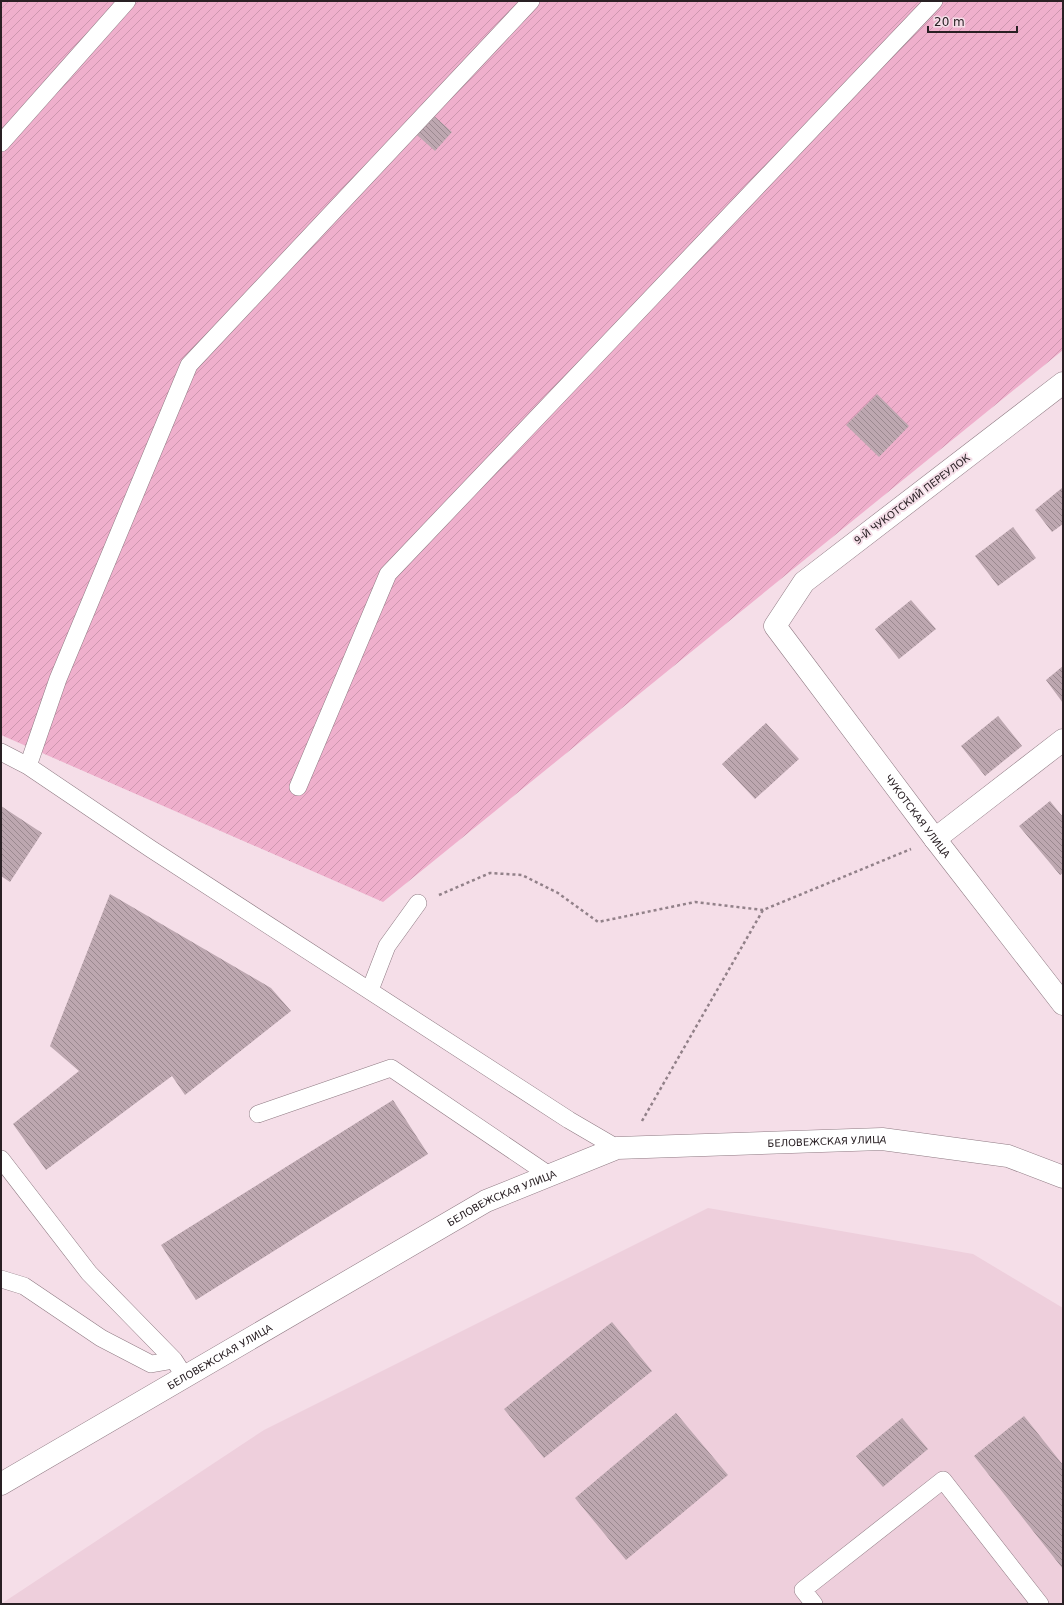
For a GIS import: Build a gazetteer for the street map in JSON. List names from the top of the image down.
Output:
{
  "streets": {
    "street": ["9-Й ЧУКОТСКИЙ ПЕРЕУЛОК", "ЧУКОТСКАЯ УЛИЦА", "БЕЛОВЕЖСКАЯ УЛИЦА"]
  },
  "crossings": [
    ["9-Й ЧУКОТСКИЙ ПЕРЕУЛОК", "ЧУКОТСКАЯ УЛИЦА"]
  ],
  "scale_bar": "20 m"
}
